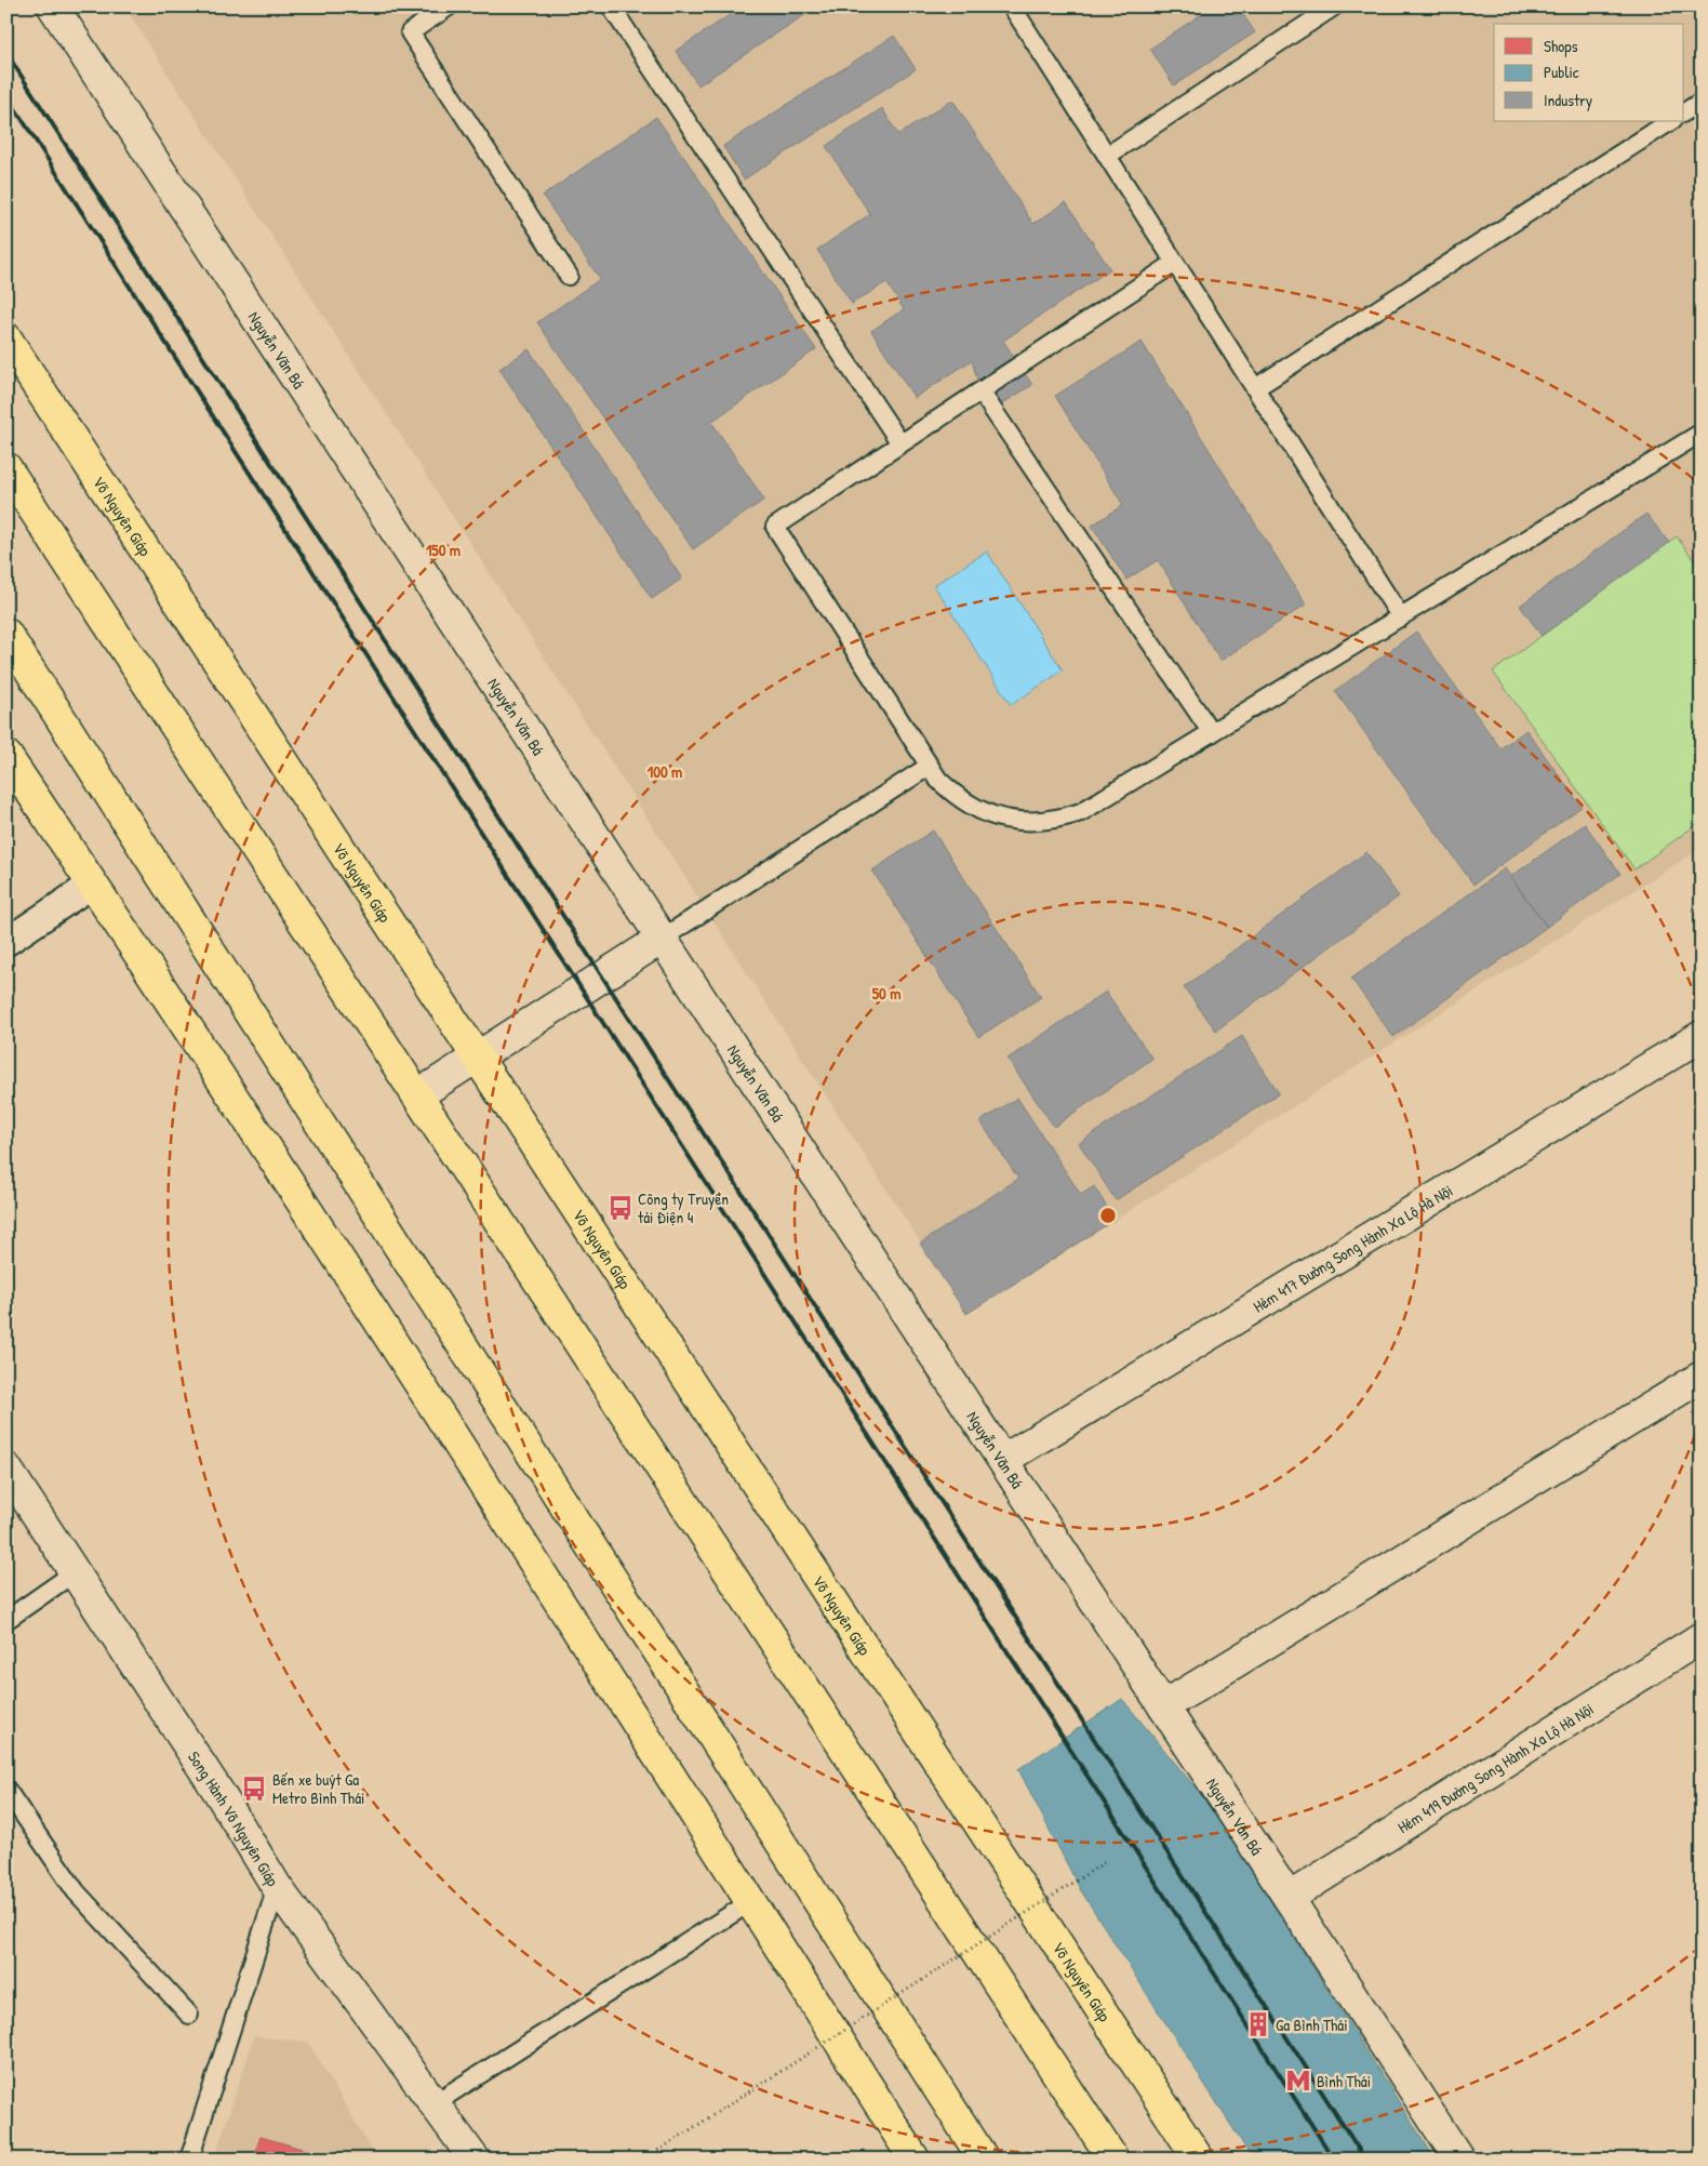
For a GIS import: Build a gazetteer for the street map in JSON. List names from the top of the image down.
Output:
{
  "streets": {
    "highway": ["Võ Nguyên Giáp"],
    "main road": [
      "Nguyễn Văn Bá",
      "Hẻm 417 Đường Song Hành Xa Lộ Hà Nội",
      "Hẻm 419 Đường Song Hành Xa Lộ Hà Nội",
      "Song Hành Võ Nguyên Giáp"
    ]
  },
  "crossings": [
    ["Nguyễn Văn Bá", "Hẻm 417 Đường Song Hành Xa Lộ Hà Nội"],
    ["Nguyễn Văn Bá", "Hẻm 419 Đường Song Hành Xa Lộ Hà Nội"]
  ],
  "places": {
    "bus stop": ["Công ty Truyền tải Điện 4", "Bến xe buýt Ga Metro Bình Thái"],
    "building": ["Ga Bình Thái"],
    "metro station": ["Bình Thái"]
  },
  "legend": ["Shops", "Public", "Industry"],
  "rings": ["150 m", "100 m", "50 m"]
}
